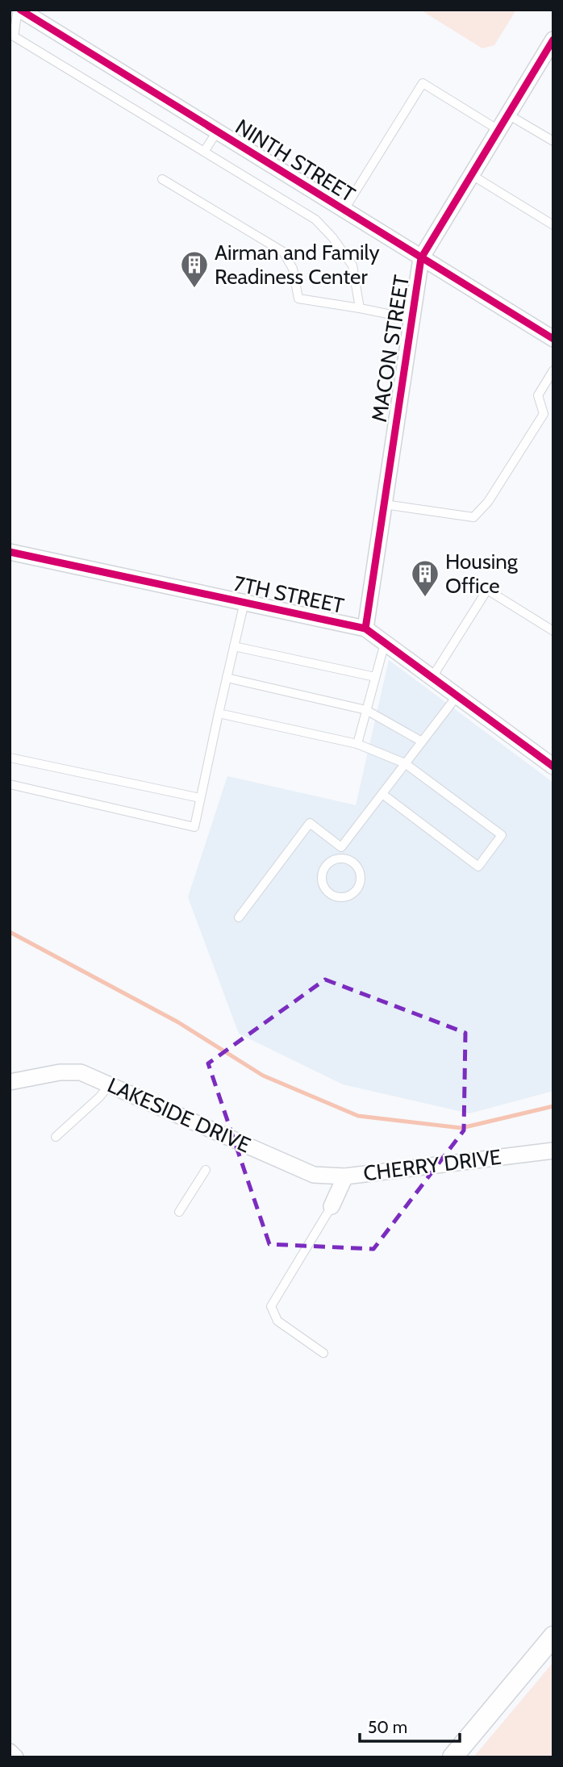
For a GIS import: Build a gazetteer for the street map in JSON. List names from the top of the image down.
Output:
{
  "streets": {
    "street": [
      "NINTH STREET",
      "MACON STREET",
      "7TH STREET",
      "LAKESIDE DRIVE",
      "CHERRY DRIVE"
    ]
  },
  "crossings": [
    ["NINTH STREET", "MACON STREET"],
    ["MACON STREET", "7TH STREET"],
    ["LAKESIDE DRIVE", "CHERRY DRIVE"]
  ],
  "places": {
    "building": ["Airman and Family Readiness Center", "Housing Office"]
  },
  "scale_bar": "50 m"
}
